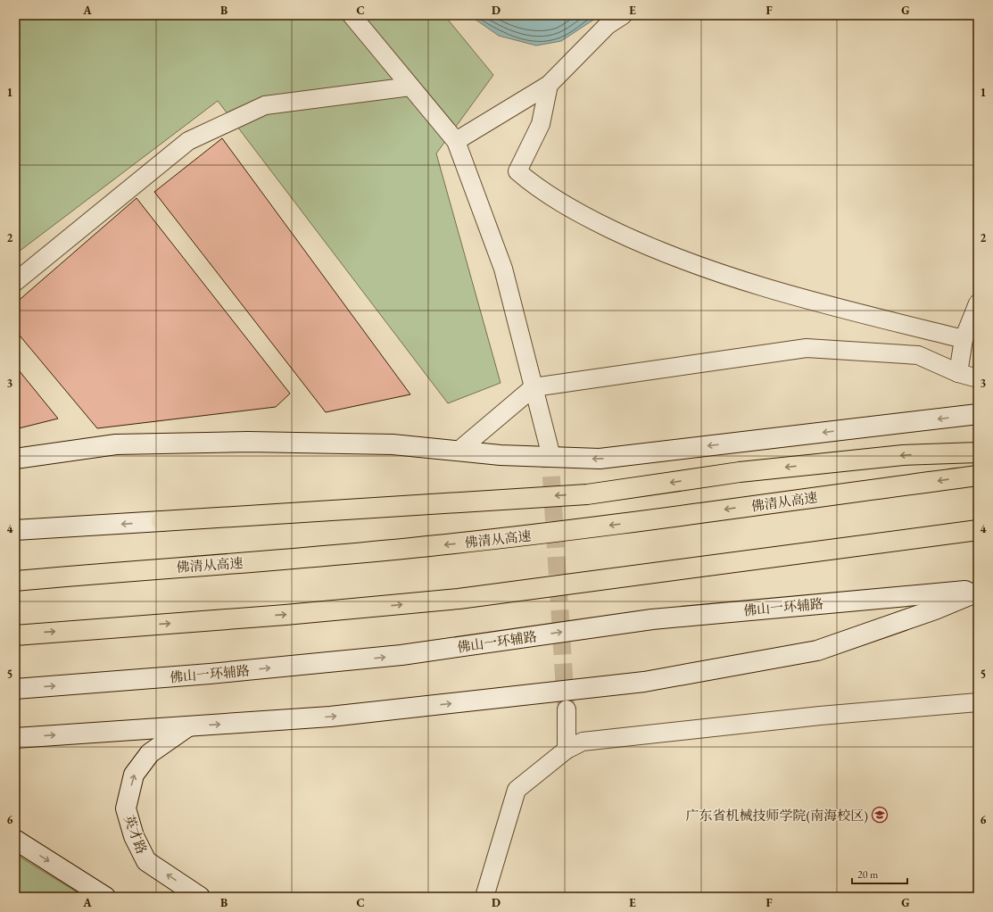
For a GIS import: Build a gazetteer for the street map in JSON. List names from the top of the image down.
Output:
{
  "streets": {
    "highway": ["佛清从高速"],
    "main road": ["佛山一环辅路", "英才路"]
  },
  "places": {
    "school or university": ["广东省机械技师学院(南海校区)"]
  },
  "scale_bar": "20 m",
  "grid": {
    "columns": [
      "A",
      "B",
      "C",
      "D",
      "E",
      "F",
      "G"
    ],
    "rows": [
      "1",
      "2",
      "3",
      "4",
      "5",
      "6"
    ]
  }
}
